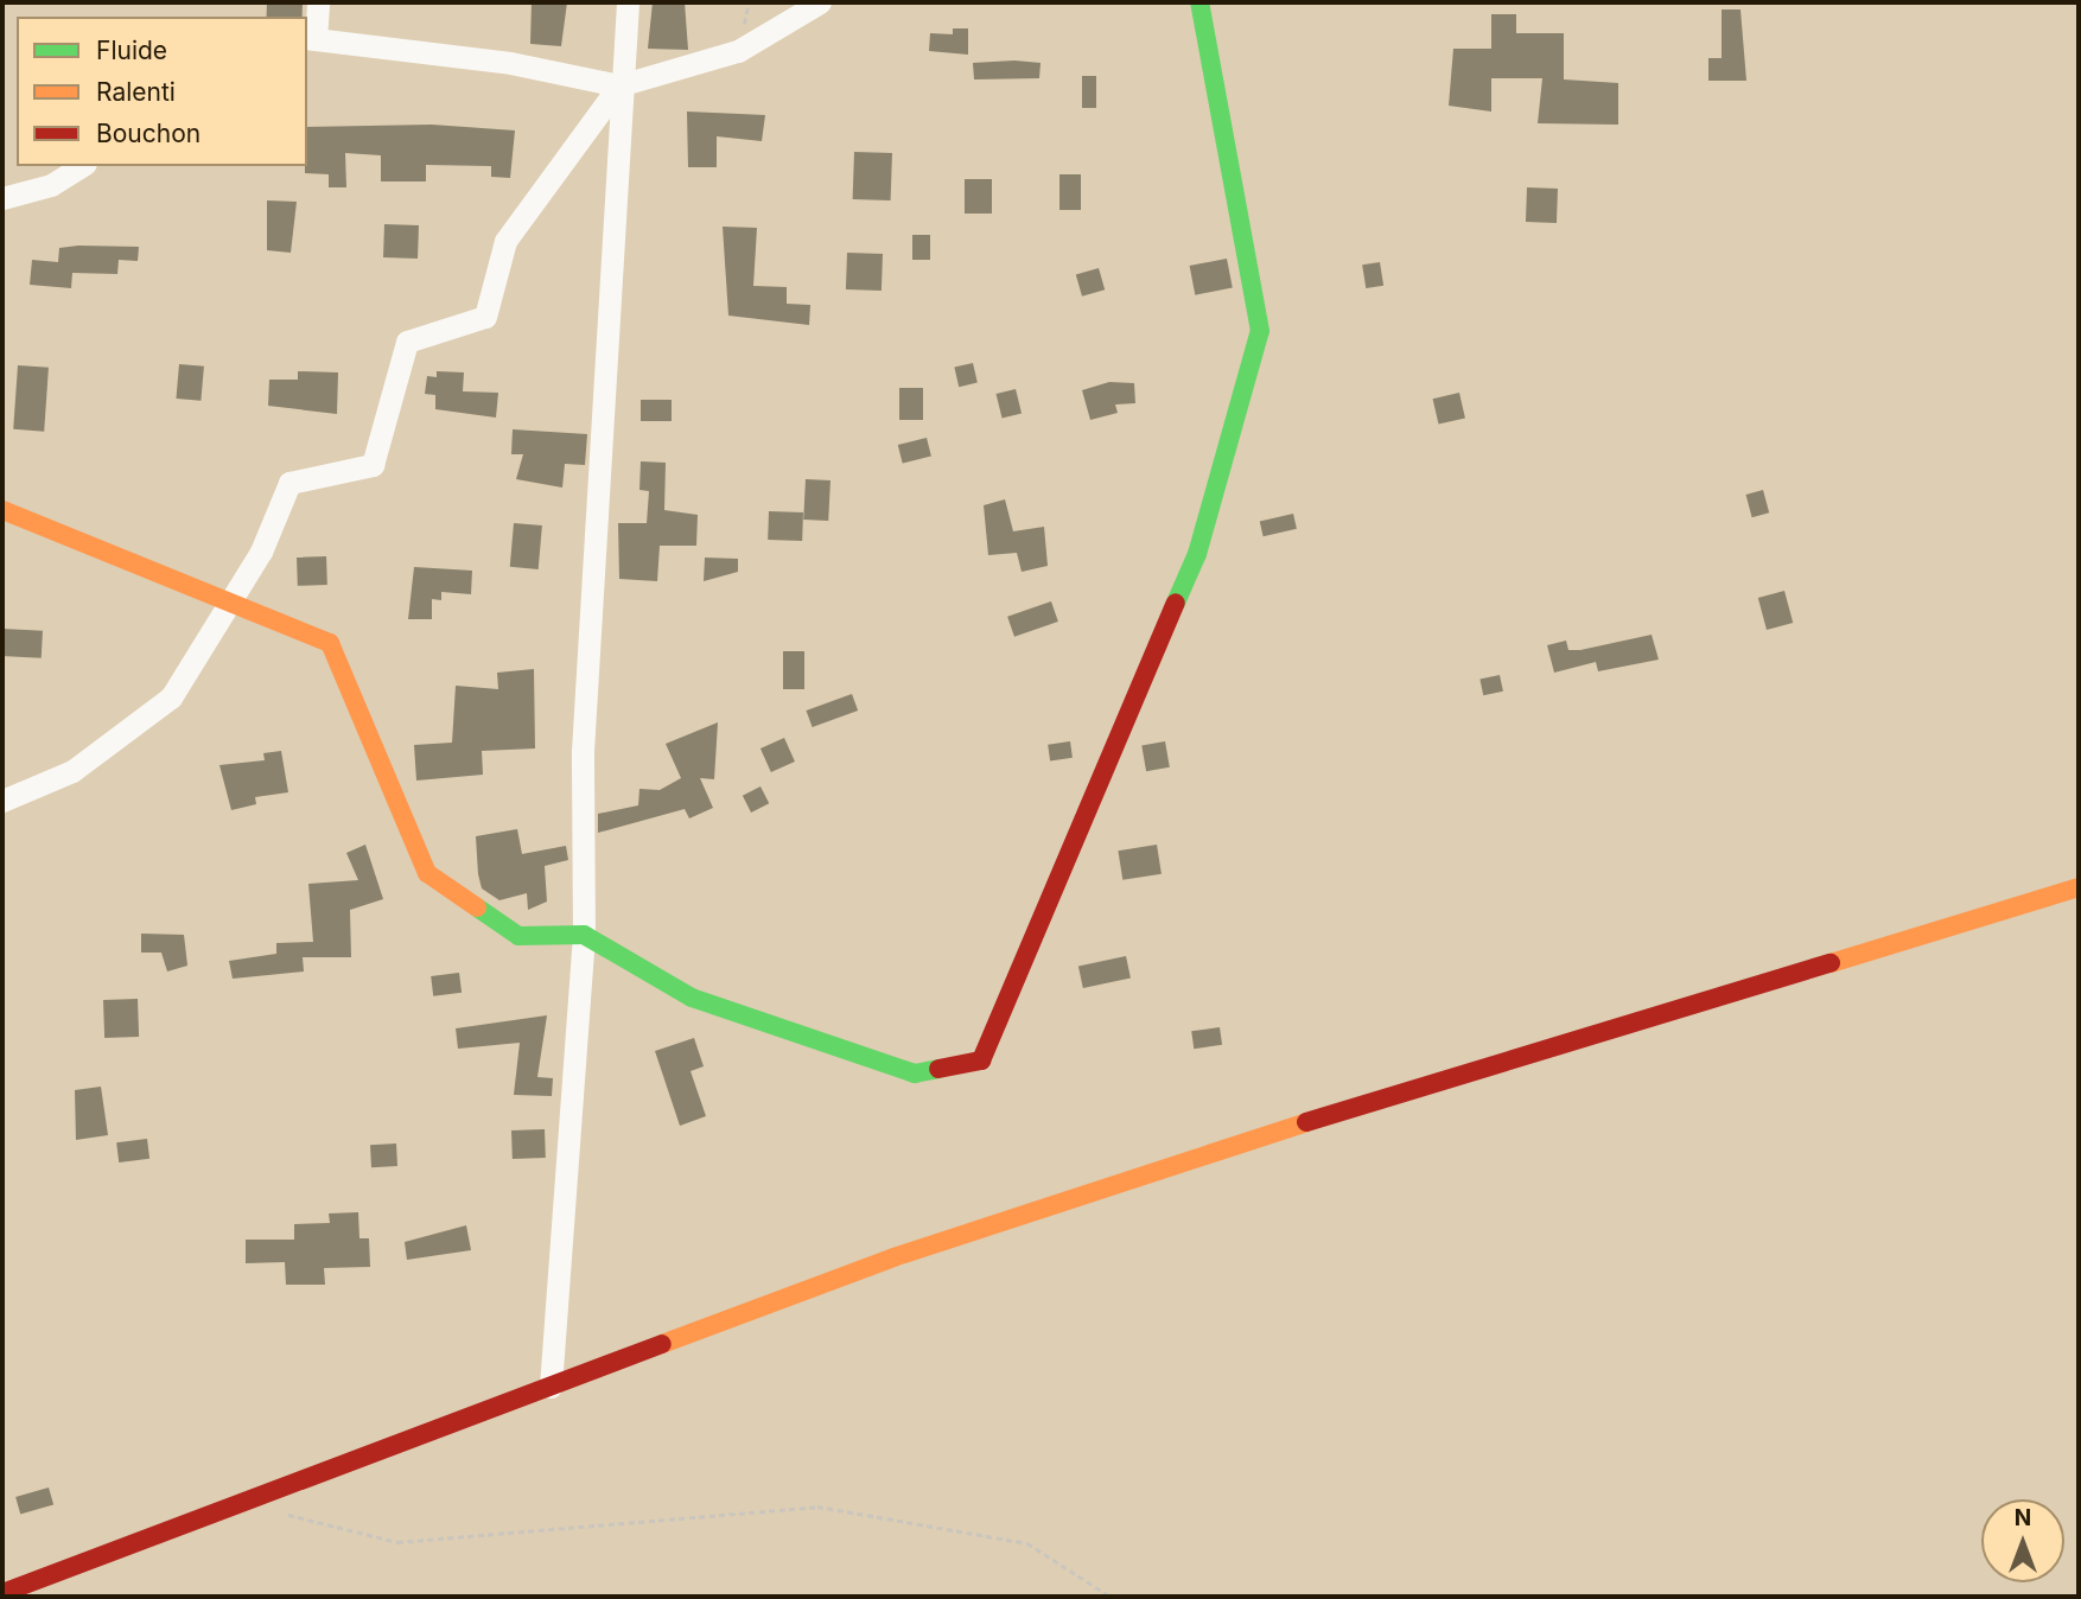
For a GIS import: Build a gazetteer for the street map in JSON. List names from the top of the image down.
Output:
{
  "legend": ["Fluide", "Ralenti", "Bouchon"],
  "north": "top"
}
